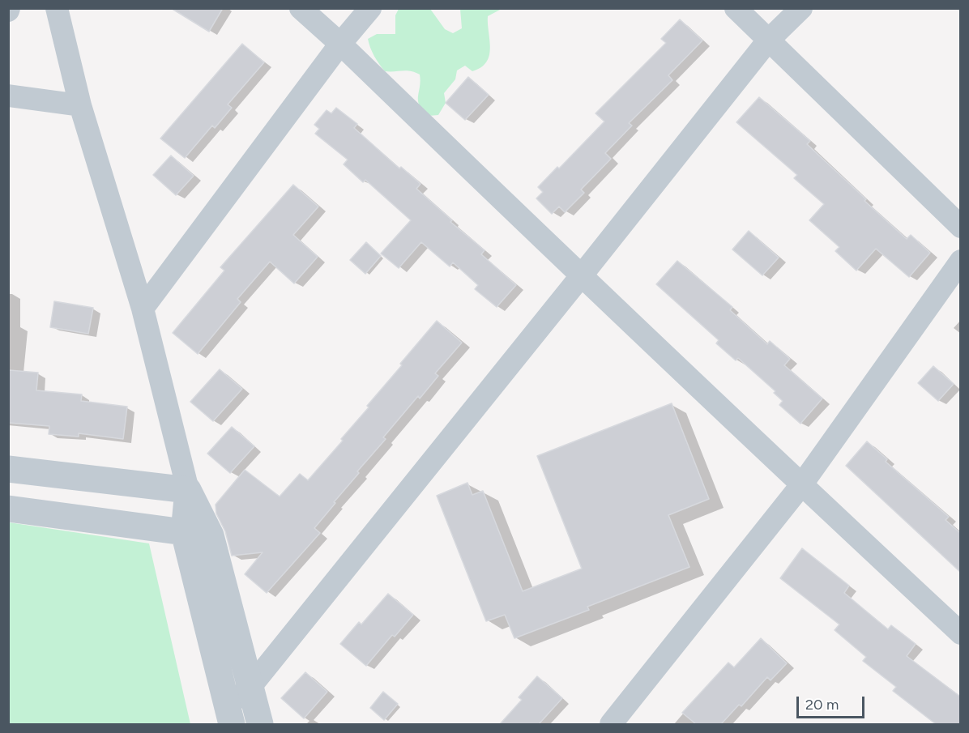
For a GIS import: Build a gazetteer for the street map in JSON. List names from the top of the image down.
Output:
{
  "scale_bar": "20 m"
}
